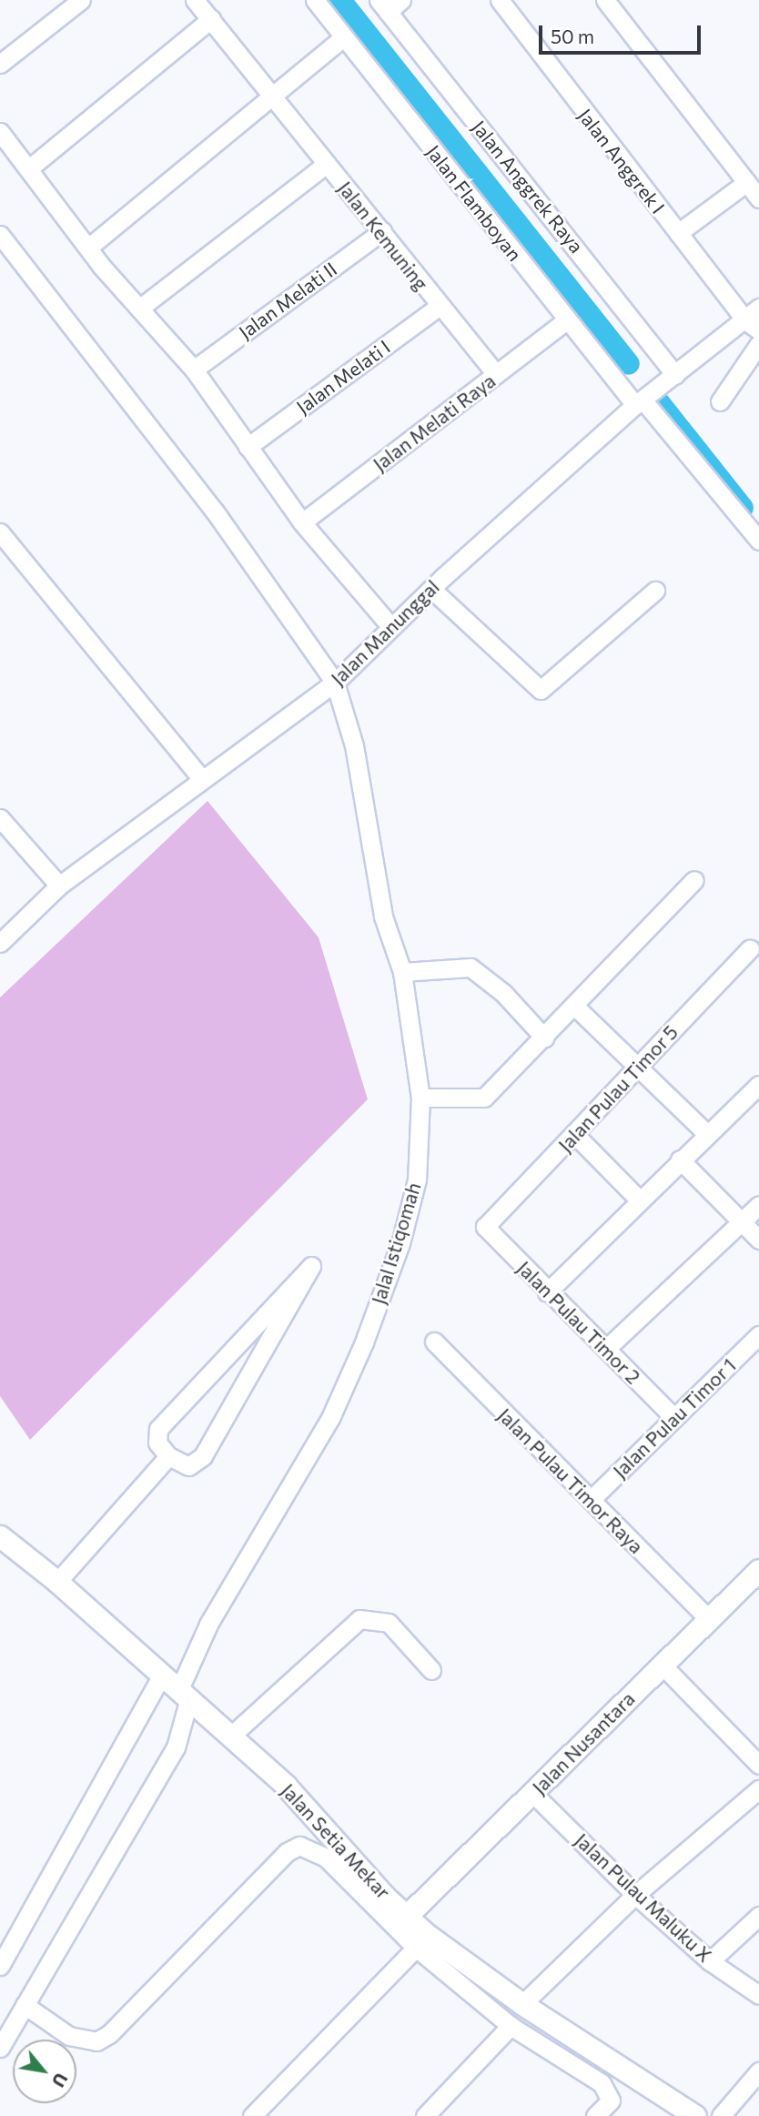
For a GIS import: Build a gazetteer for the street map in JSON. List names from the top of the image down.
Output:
{
  "streets": {
    "street": [
      "Jalan Anggrek I",
      "Jalan Anggrek Raya",
      "Jalan Flamboyan",
      "Jalan Kemuning",
      "Jalan Melati II",
      "Jalan Melati I",
      "Jalan Melati Raya",
      "Jalan Manunggal",
      "Jalan Pulau Timor 5",
      "Jalal Istiqomah",
      "Jalan Pulau Timor 2",
      "Jalan Pulau Timor 1",
      "Jalan Pulau Timor Raya",
      "Jalan Nusantara",
      "Jalan Setia Mekar",
      "Jalan Pulau Maluku X"
    ]
  },
  "crossings": [
    ["Jalan Anggrek I", "Jalan Manunggal"],
    ["Jalan Anggrek Raya", "Jalan Manunggal"],
    ["Jalan Flamboyan", "Jalan Melati Raya"],
    ["Jalan Flamboyan", "Jalan Manunggal"],
    ["Jalan Kemuning", "Jalan Melati II"],
    ["Jalan Kemuning", "Jalan Melati I"],
    ["Jalan Kemuning", "Jalan Melati Raya"],
    ["Jalan Manunggal", "Jalal Istiqomah"],
    ["Jalan Pulau Timor 5", "Jalan Pulau Timor 2"],
    ["Jalal Istiqomah", "Jalan Setia Mekar"],
    ["Jalan Pulau Timor 2", "Jalan Pulau Timor 1"],
    ["Jalan Pulau Timor 1", "Jalan Pulau Timor Raya"],
    ["Jalan Pulau Timor Raya", "Jalan Nusantara"],
    ["Jalan Nusantara", "Jalan Setia Mekar"],
    ["Jalan Nusantara", "Jalan Pulau Maluku X"]
  ],
  "scale_bar": "50 m",
  "north": "bottom right"
}
